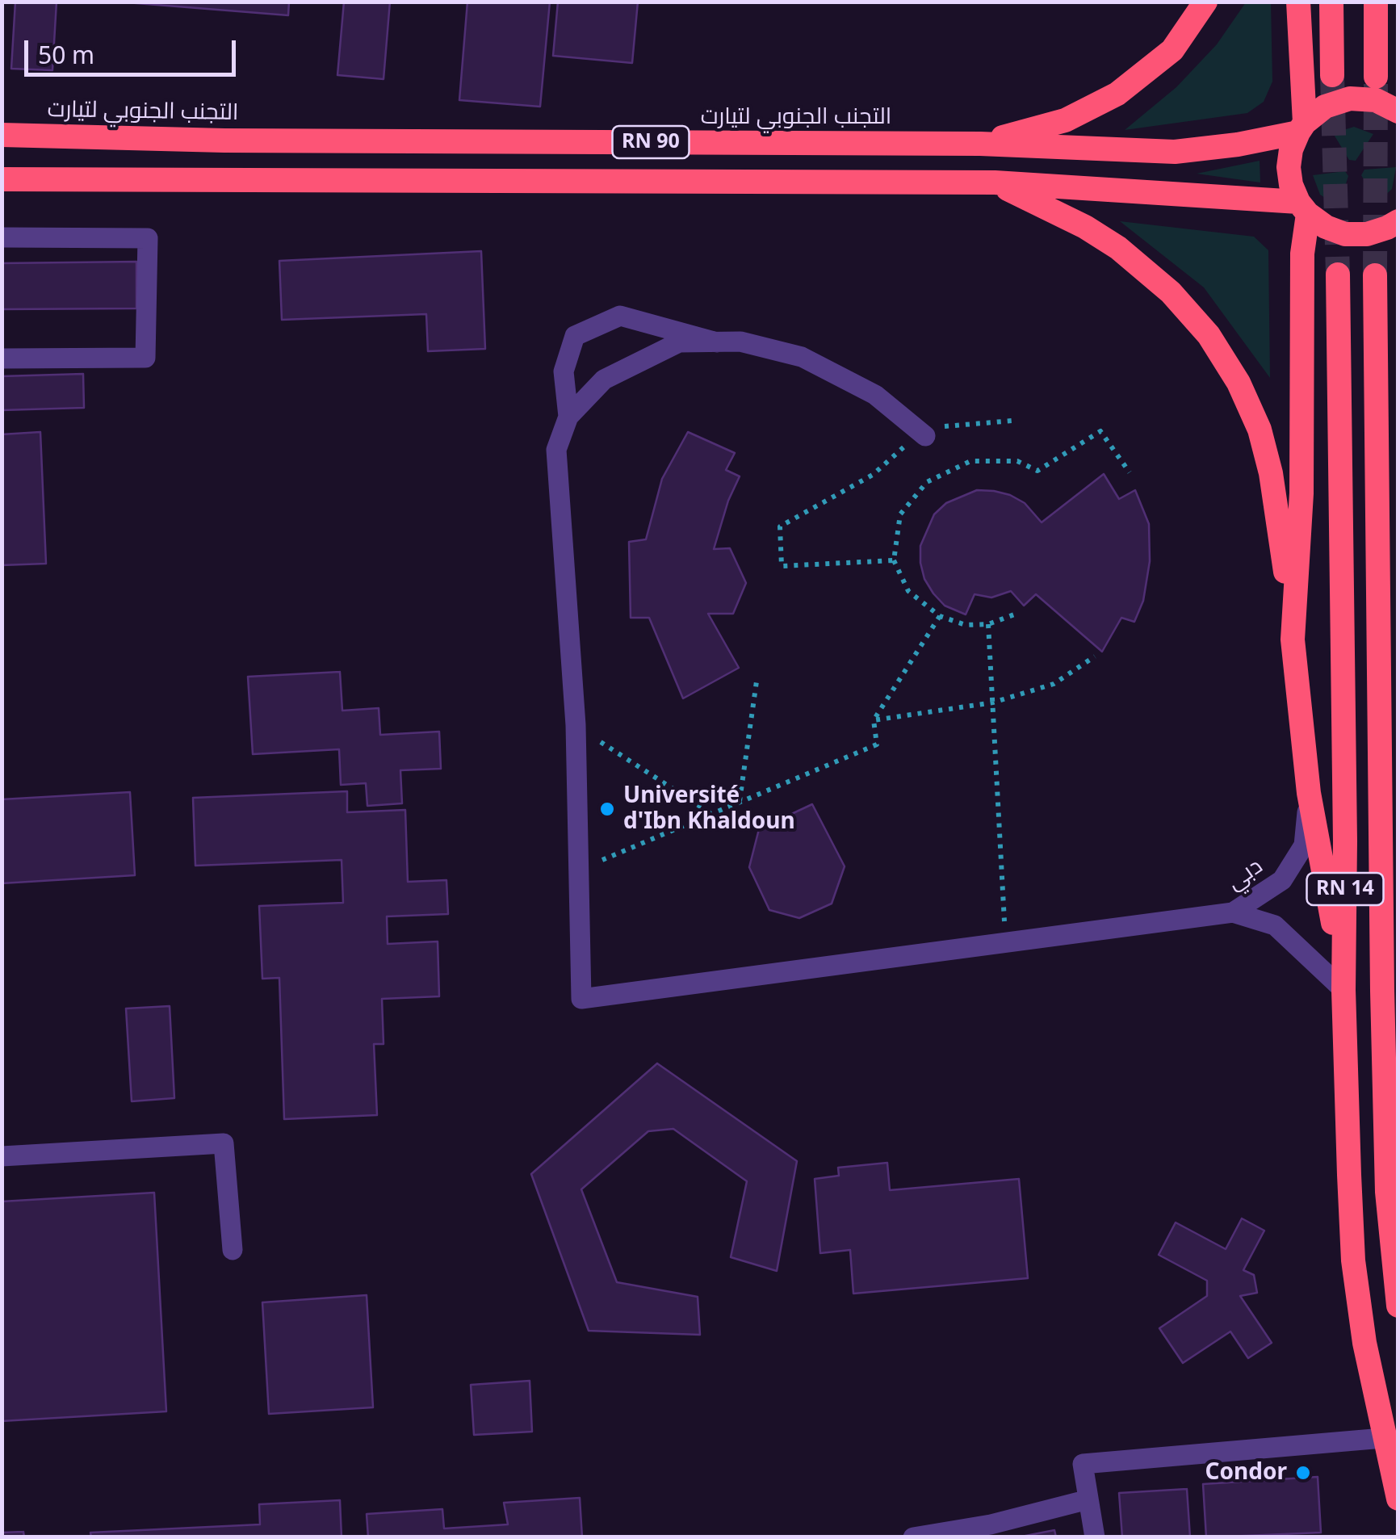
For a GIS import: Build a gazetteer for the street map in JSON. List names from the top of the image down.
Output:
{
  "streets": {
    "highway": ["التجنب الجنوبي لتيارت", "RN 90", "RN 14"],
    "street": ["دبي"]
  },
  "crossings": [
    ["دبي", "RN 14"]
  ],
  "places": ["Université d'Ibn Khaldoun", "Condor"],
  "scale_bar": "50 m"
}
